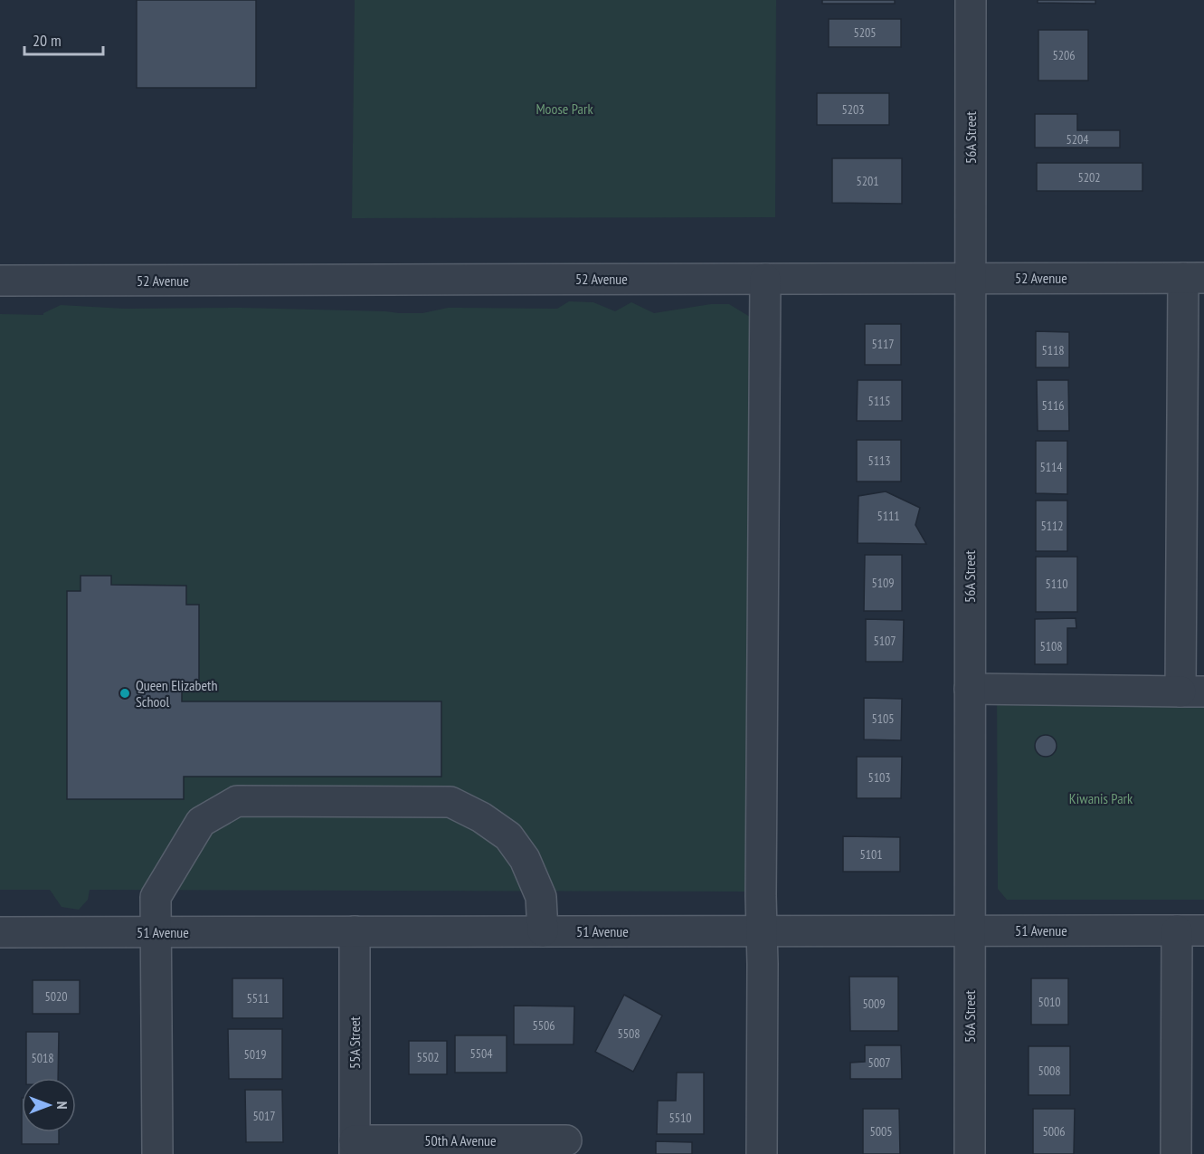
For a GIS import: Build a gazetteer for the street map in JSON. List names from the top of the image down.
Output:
{
  "streets": {
    "street": [
      "56A Street",
      "52 Avenue",
      "51 Avenue",
      "55A Street",
      "50th A Avenue"
    ]
  },
  "crossings": [
    ["56A Street", "52 Avenue"],
    ["56A Street", "51 Avenue"],
    ["51 Avenue", "55A Street"],
    ["55A Street", "50th A Avenue"]
  ],
  "parks": ["Moose Park", "Kiwanis Park"],
  "places": ["Queen Elizabeth School"],
  "house_numbers": [
    "5205",
    "5206",
    "5203",
    "5204",
    "5202",
    "5201",
    "5117",
    "5118",
    "5115",
    "5116",
    "5113",
    "5114",
    "5111",
    "5112",
    "5109",
    "5110",
    "5107",
    "5108",
    "5105",
    "5103",
    "5101",
    "5020",
    "5511",
    "5010",
    "5009",
    "5506",
    "5508",
    "5504",
    "5019",
    "5502",
    "5018",
    "5007",
    "5008",
    "5017",
    "5510",
    "5005",
    "5006"
  ],
  "scale_bar": "20 m",
  "north": "right"
}
